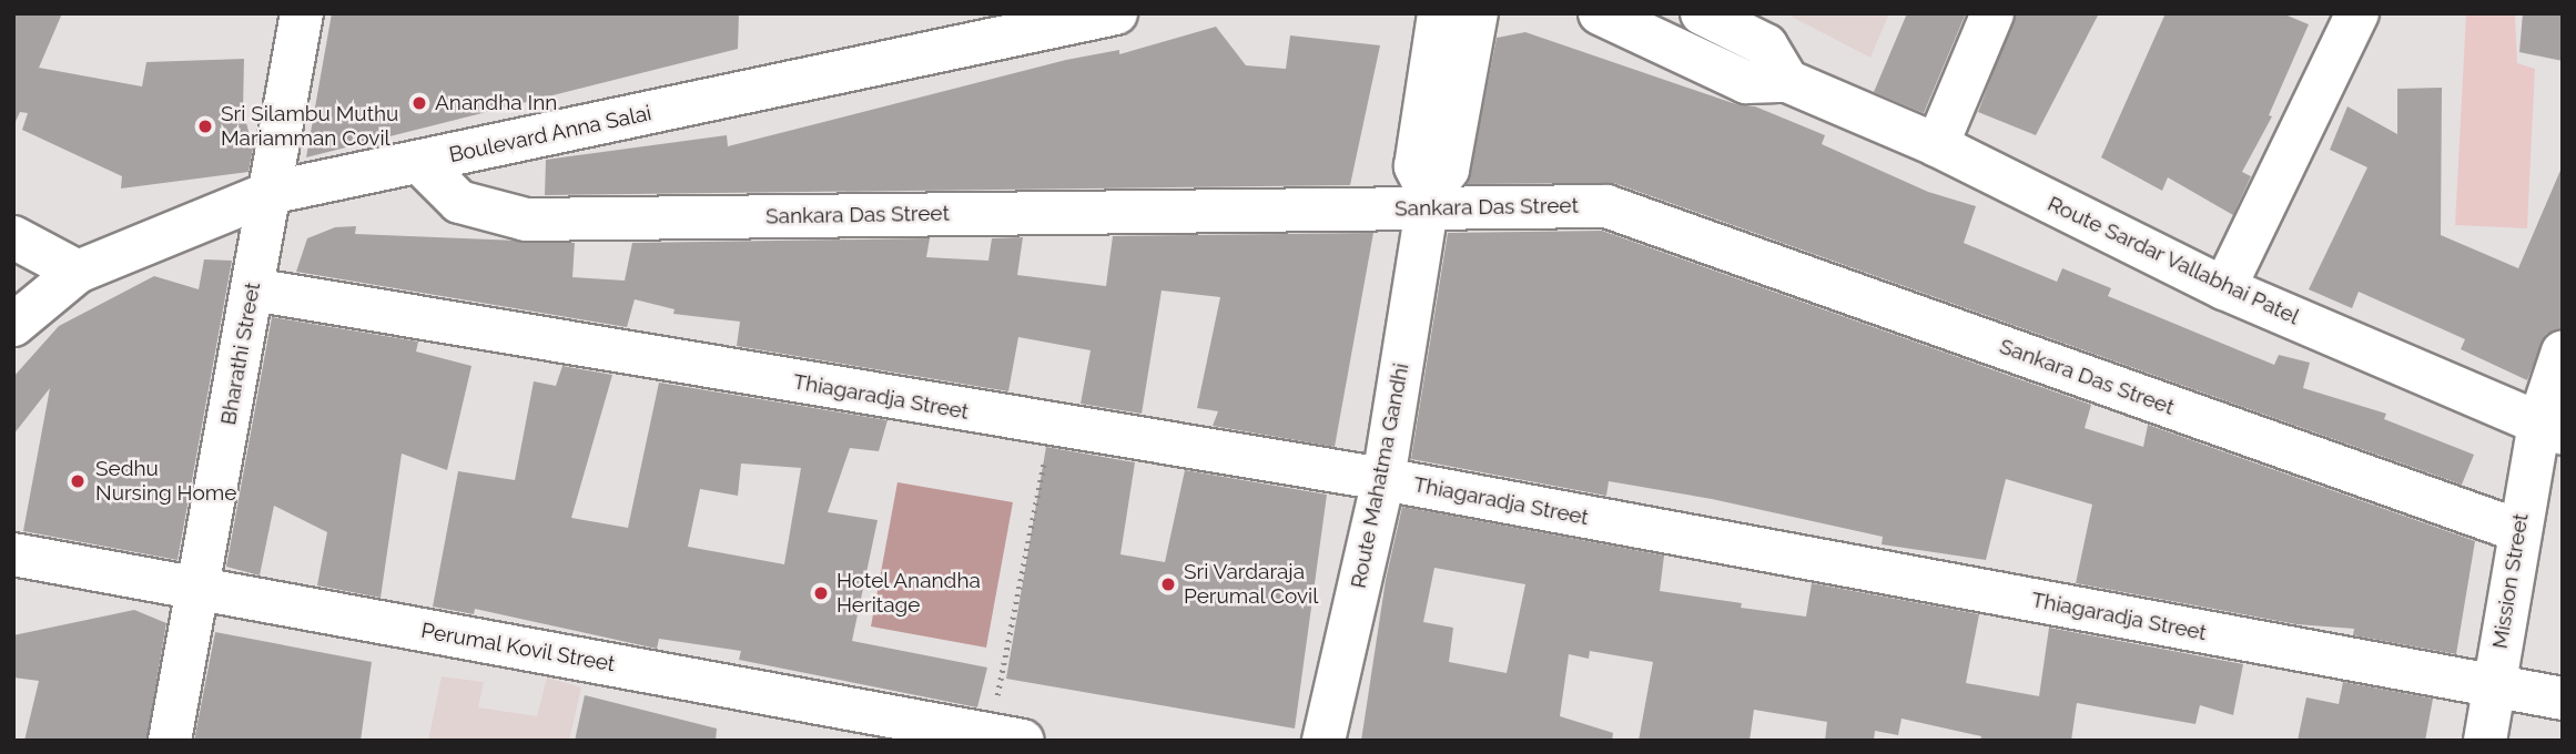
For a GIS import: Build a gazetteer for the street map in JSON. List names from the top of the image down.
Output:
{
  "streets": {
    "street": [
      "Boulevard Anna Salai",
      "Sankara Das Street",
      "Route Sardar Vallabhai Patel",
      "Bharathi Street",
      "Thiagaradja Street",
      "Route Mahatma Gandhi",
      "Mission Street",
      "Perumal Kovil Street"
    ]
  },
  "crossings": [
    ["Boulevard Anna Salai", "Sankara Das Street"],
    ["Boulevard Anna Salai", "Bharathi Street"],
    ["Sankara Das Street", "Route Mahatma Gandhi"],
    ["Sankara Das Street", "Mission Street"],
    ["Route Sardar Vallabhai Patel", "Mission Street"],
    ["Bharathi Street", "Thiagaradja Street"],
    ["Bharathi Street", "Perumal Kovil Street"],
    ["Thiagaradja Street", "Route Mahatma Gandhi"],
    ["Thiagaradja Street", "Mission Street"]
  ],
  "places": [
    "Anandha Inn",
    "Sri Silambu Muthu Mariamman Covil",
    "Sedhu Nursing Home",
    "Sri Vardaraja Perumal Covil",
    "Hotel Anandha Heritage"
  ]
}
